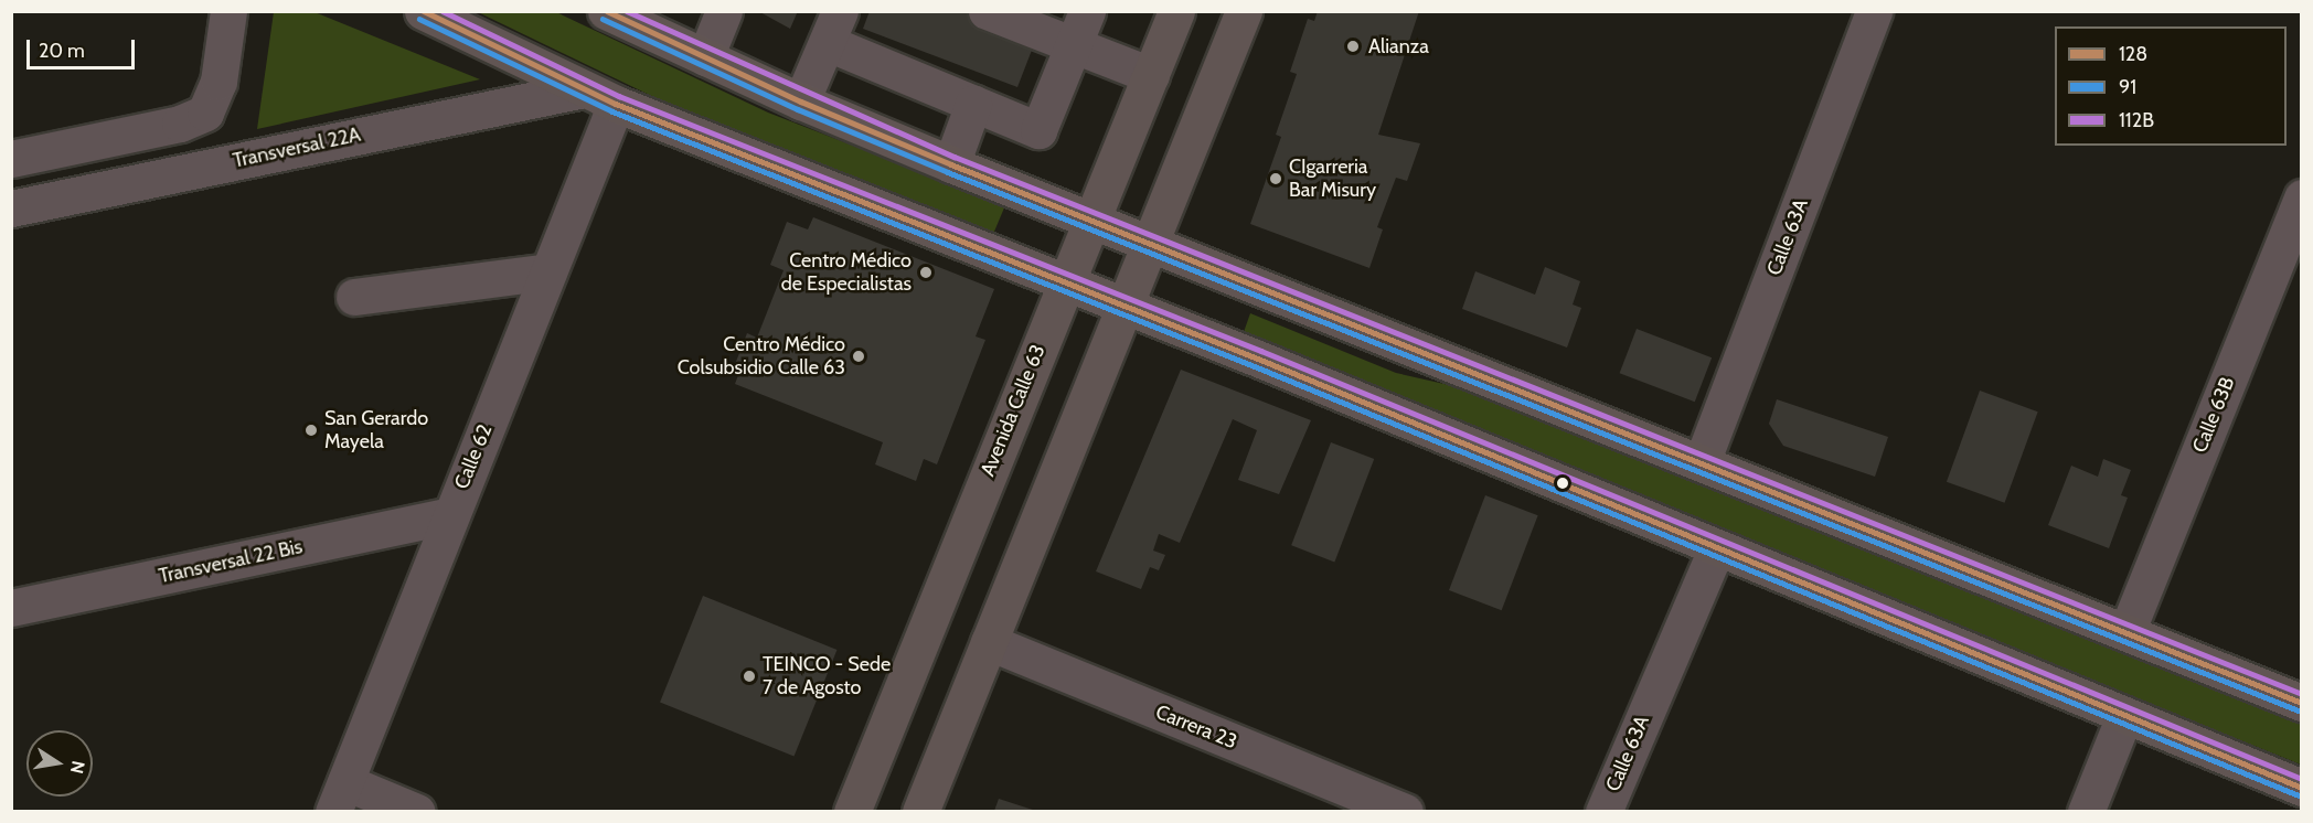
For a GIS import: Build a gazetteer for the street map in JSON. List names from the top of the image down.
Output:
{
  "streets": {
    "main road": ["Avenida Calle 63"],
    "street": [
      "Transversal 22A",
      "Calle 63A",
      "Calle 63B",
      "Calle 62",
      "Transversal 22 Bis",
      "Carrera 23"
    ]
  },
  "crossings": [
    ["Calle 62", "Transversal 22 Bis"]
  ],
  "places": [
    "Alianza",
    "CIgarreria Bar Misury",
    "Centro Médico de Especialistas",
    "Centro Médico Colsubsidio Calle 63",
    "San Gerardo Mayela",
    "TEINCO - Sede 7 de Agosto"
  ],
  "lines": ["transit line 128", "transit line 112B", "transit line 91"],
  "legend": ["128", "91", "112B"],
  "scale_bar": "20 m",
  "north": "right"
}
